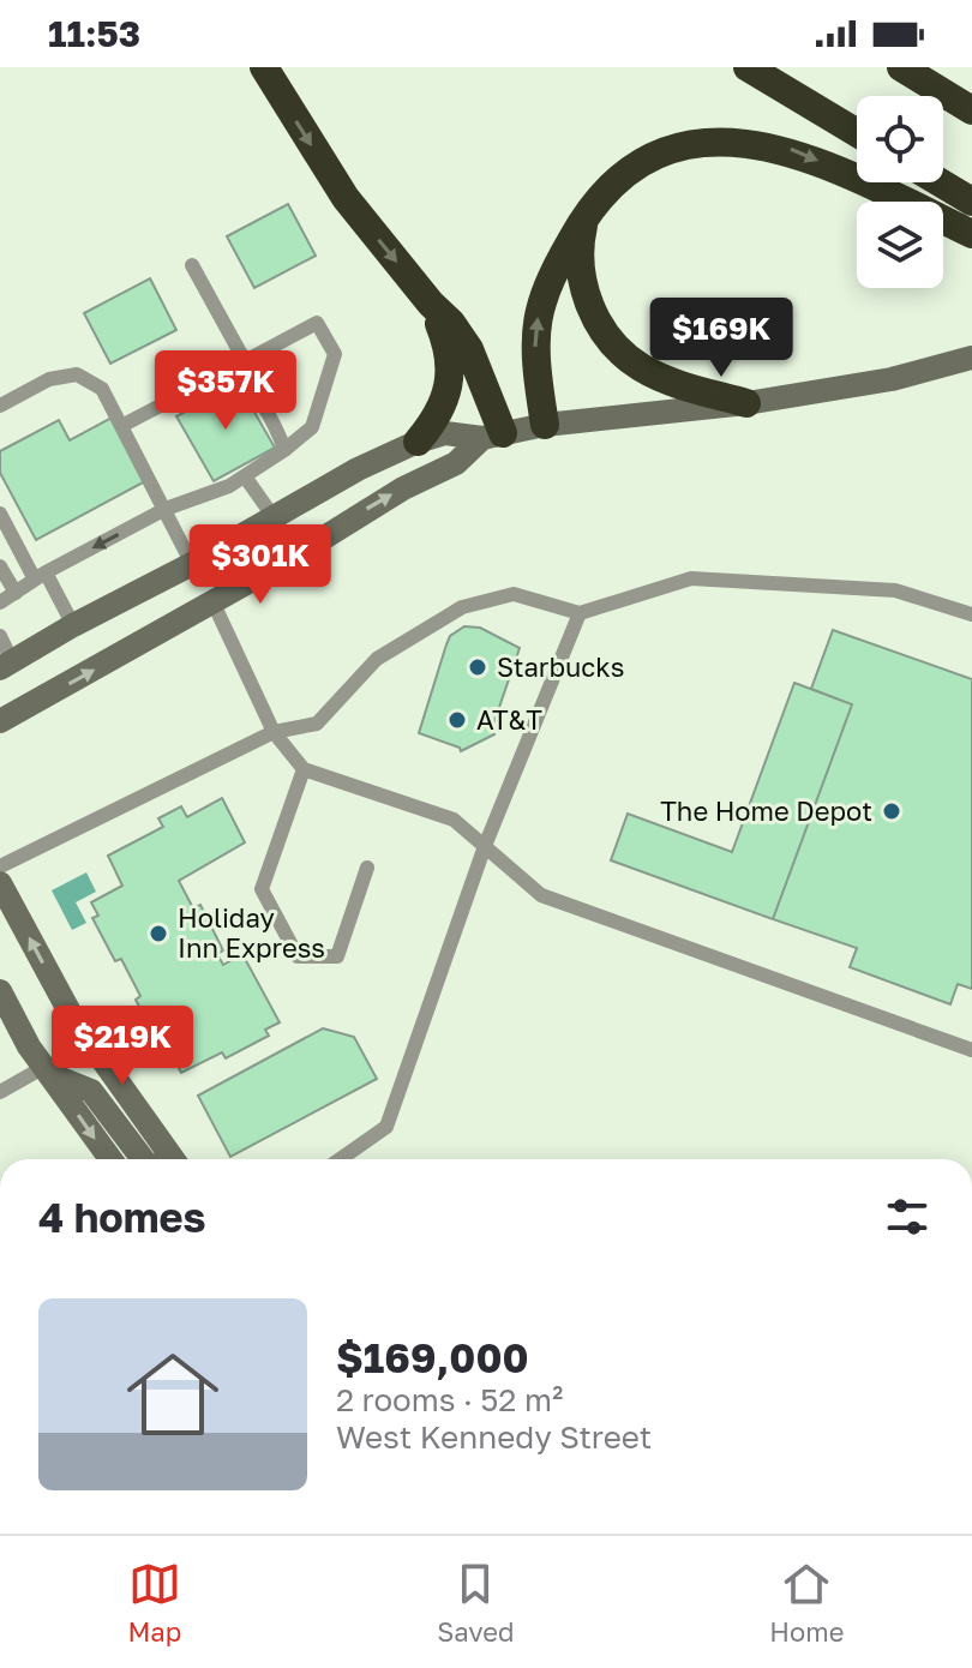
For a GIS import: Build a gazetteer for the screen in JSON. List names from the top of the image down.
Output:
{
  "places": [
    "Starbucks",
    "AT&T",
    "The Home Depot",
    "Holiday Inn Express"
  ],
  "page": {
    "status": "11:53",
    "price": [
      "$169K",
      "$357K",
      "$301K",
      "$219K"
    ],
    "heading": "4 homes",
    "list": [
      {
        "name": "$169,000",
        "note": "2 rooms · 52 m² · West Kennedy Street"
      }
    ],
    "tabs": ["Map", "Saved", "Home"]
  }
}
